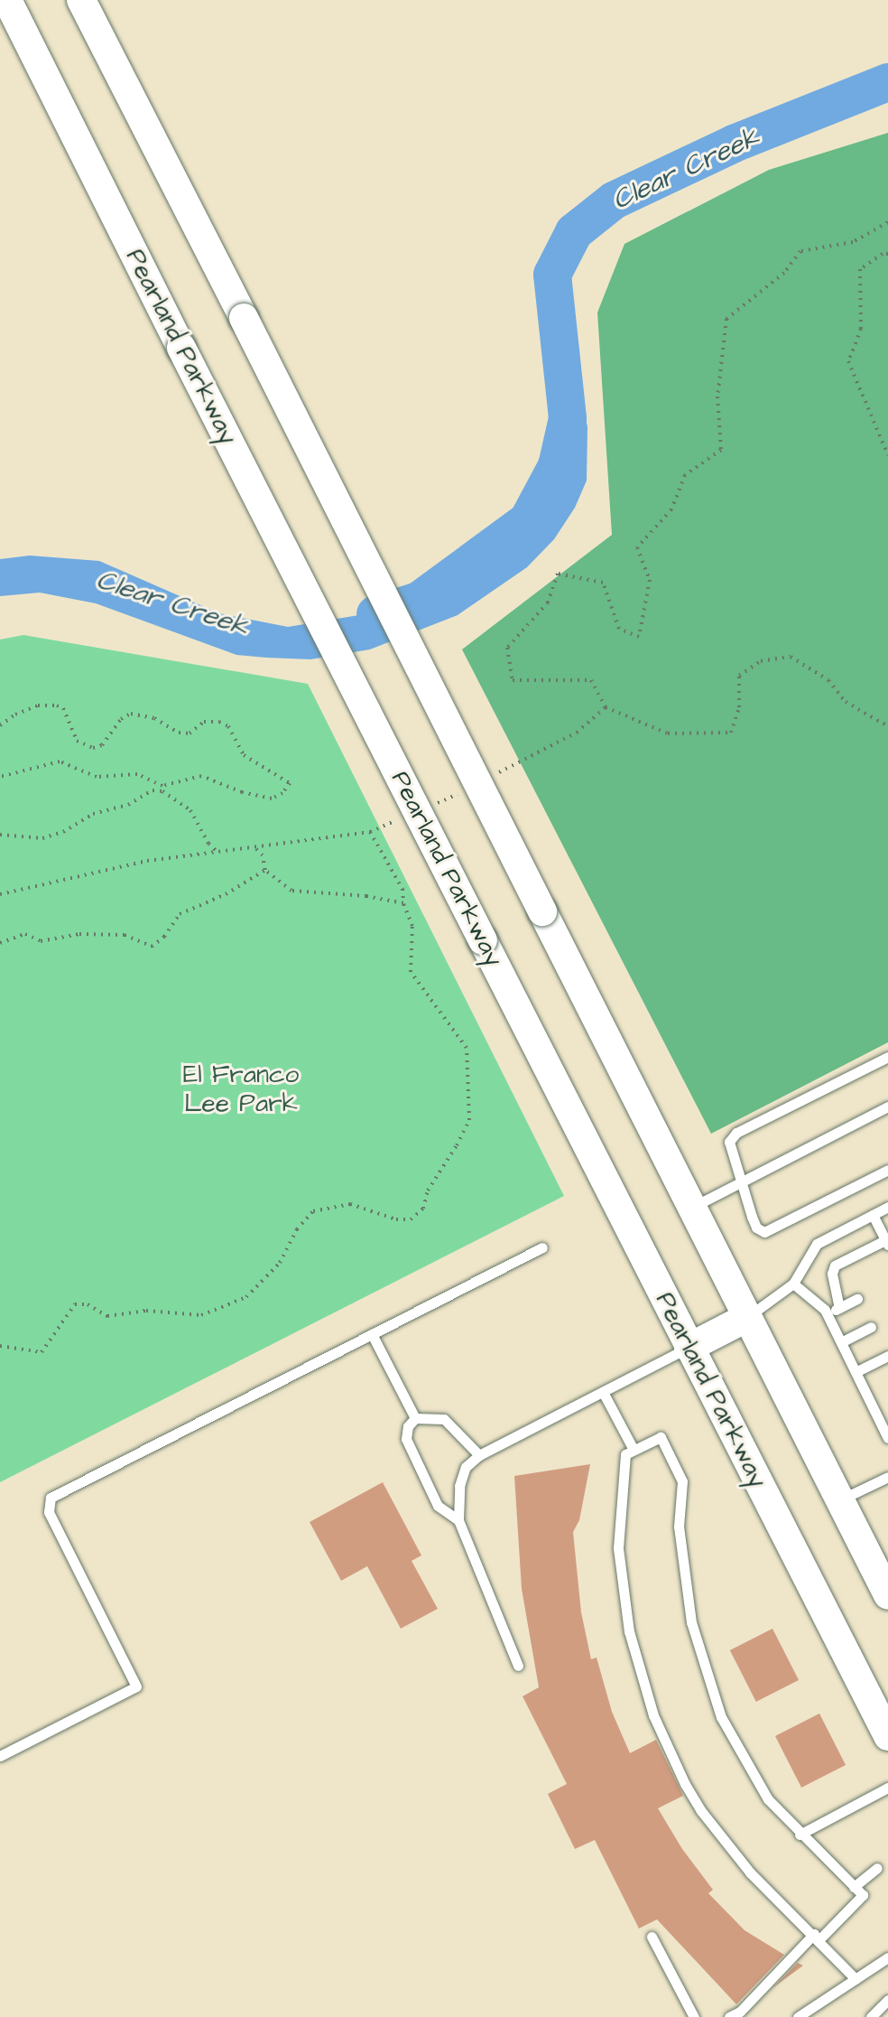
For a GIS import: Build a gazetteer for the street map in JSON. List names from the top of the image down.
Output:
{
  "streets": {
    "main road": ["Pearland Parkway"]
  },
  "water": ["Clear Creek"],
  "parks": ["El Franco Lee Park"]
}
